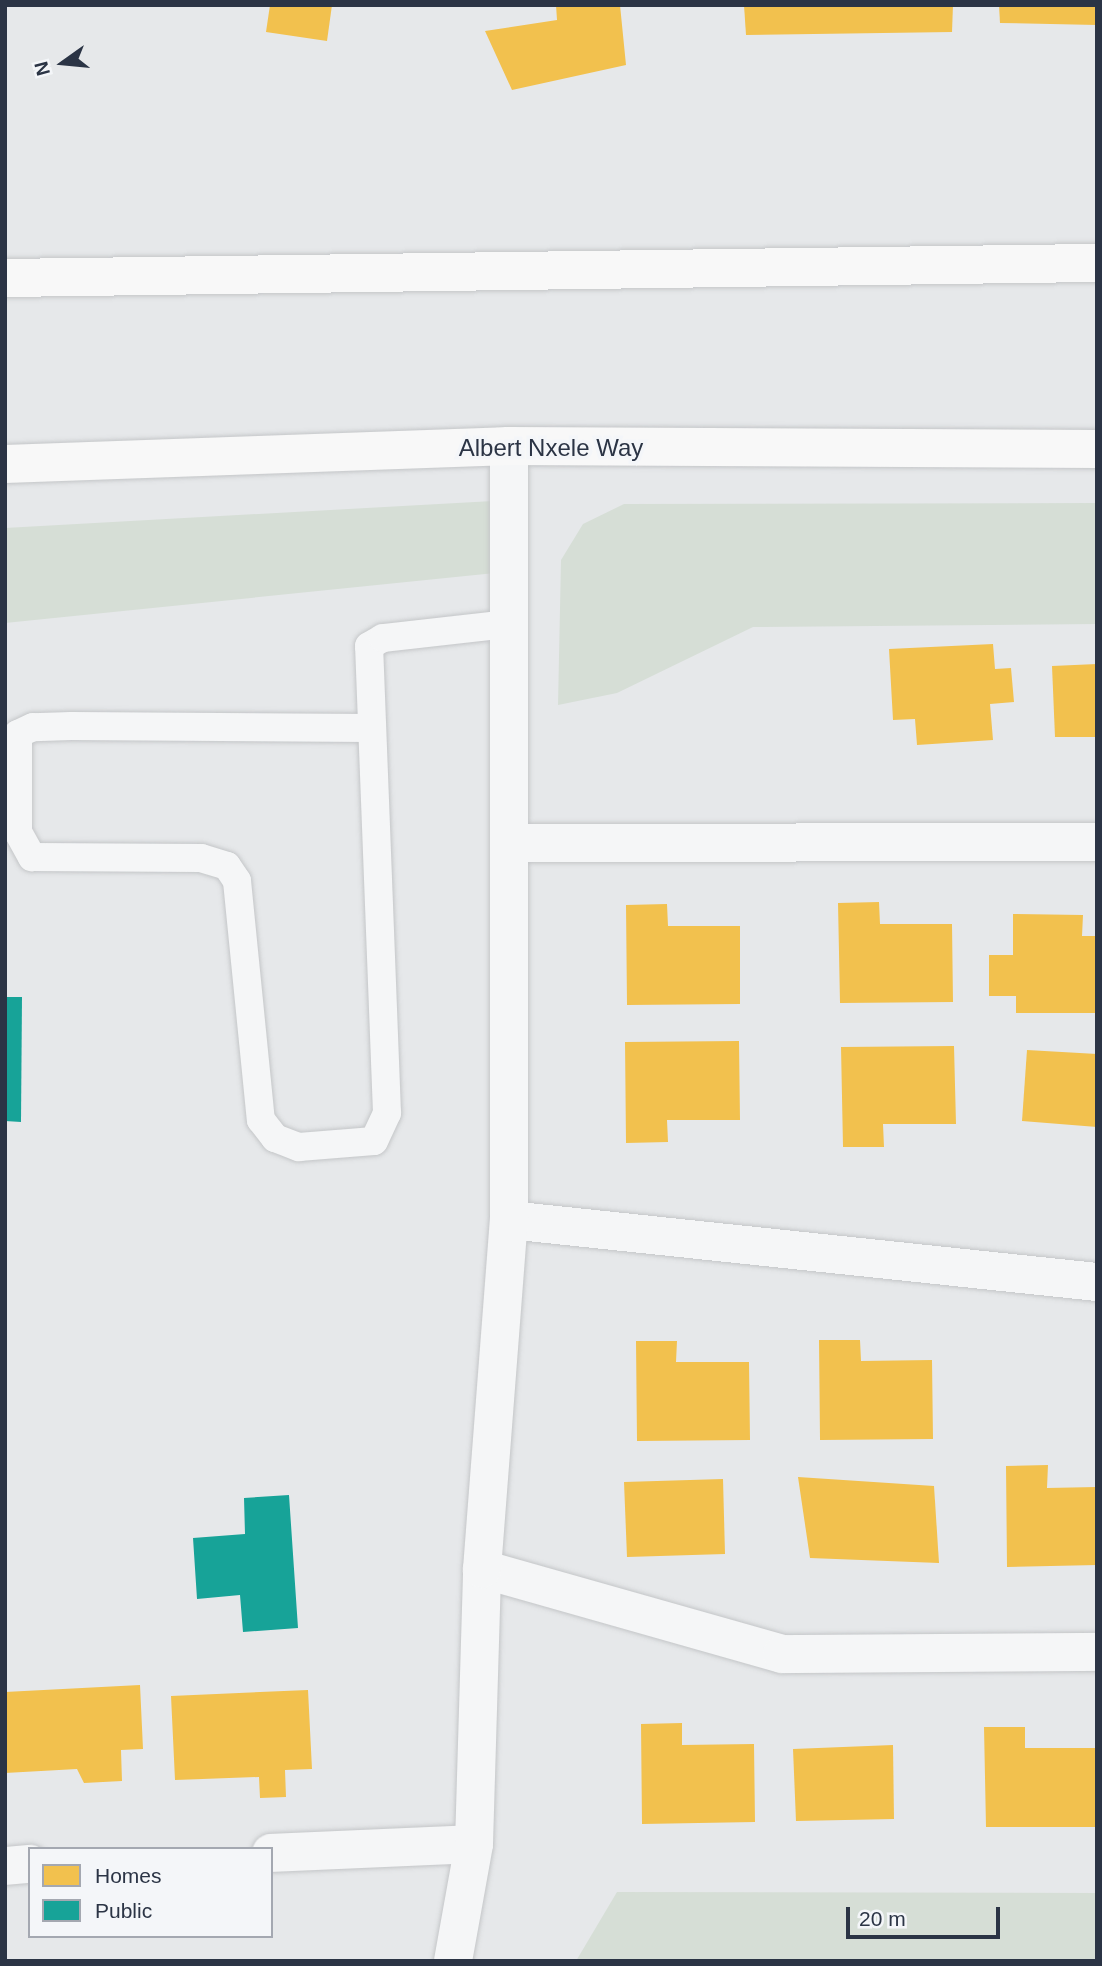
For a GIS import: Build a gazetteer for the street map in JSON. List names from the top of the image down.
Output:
{
  "streets": {
    "main road": ["Albert Nxele Way"]
  },
  "legend": ["Homes", "Public"],
  "scale_bar": "20 m",
  "north": "left"
}
